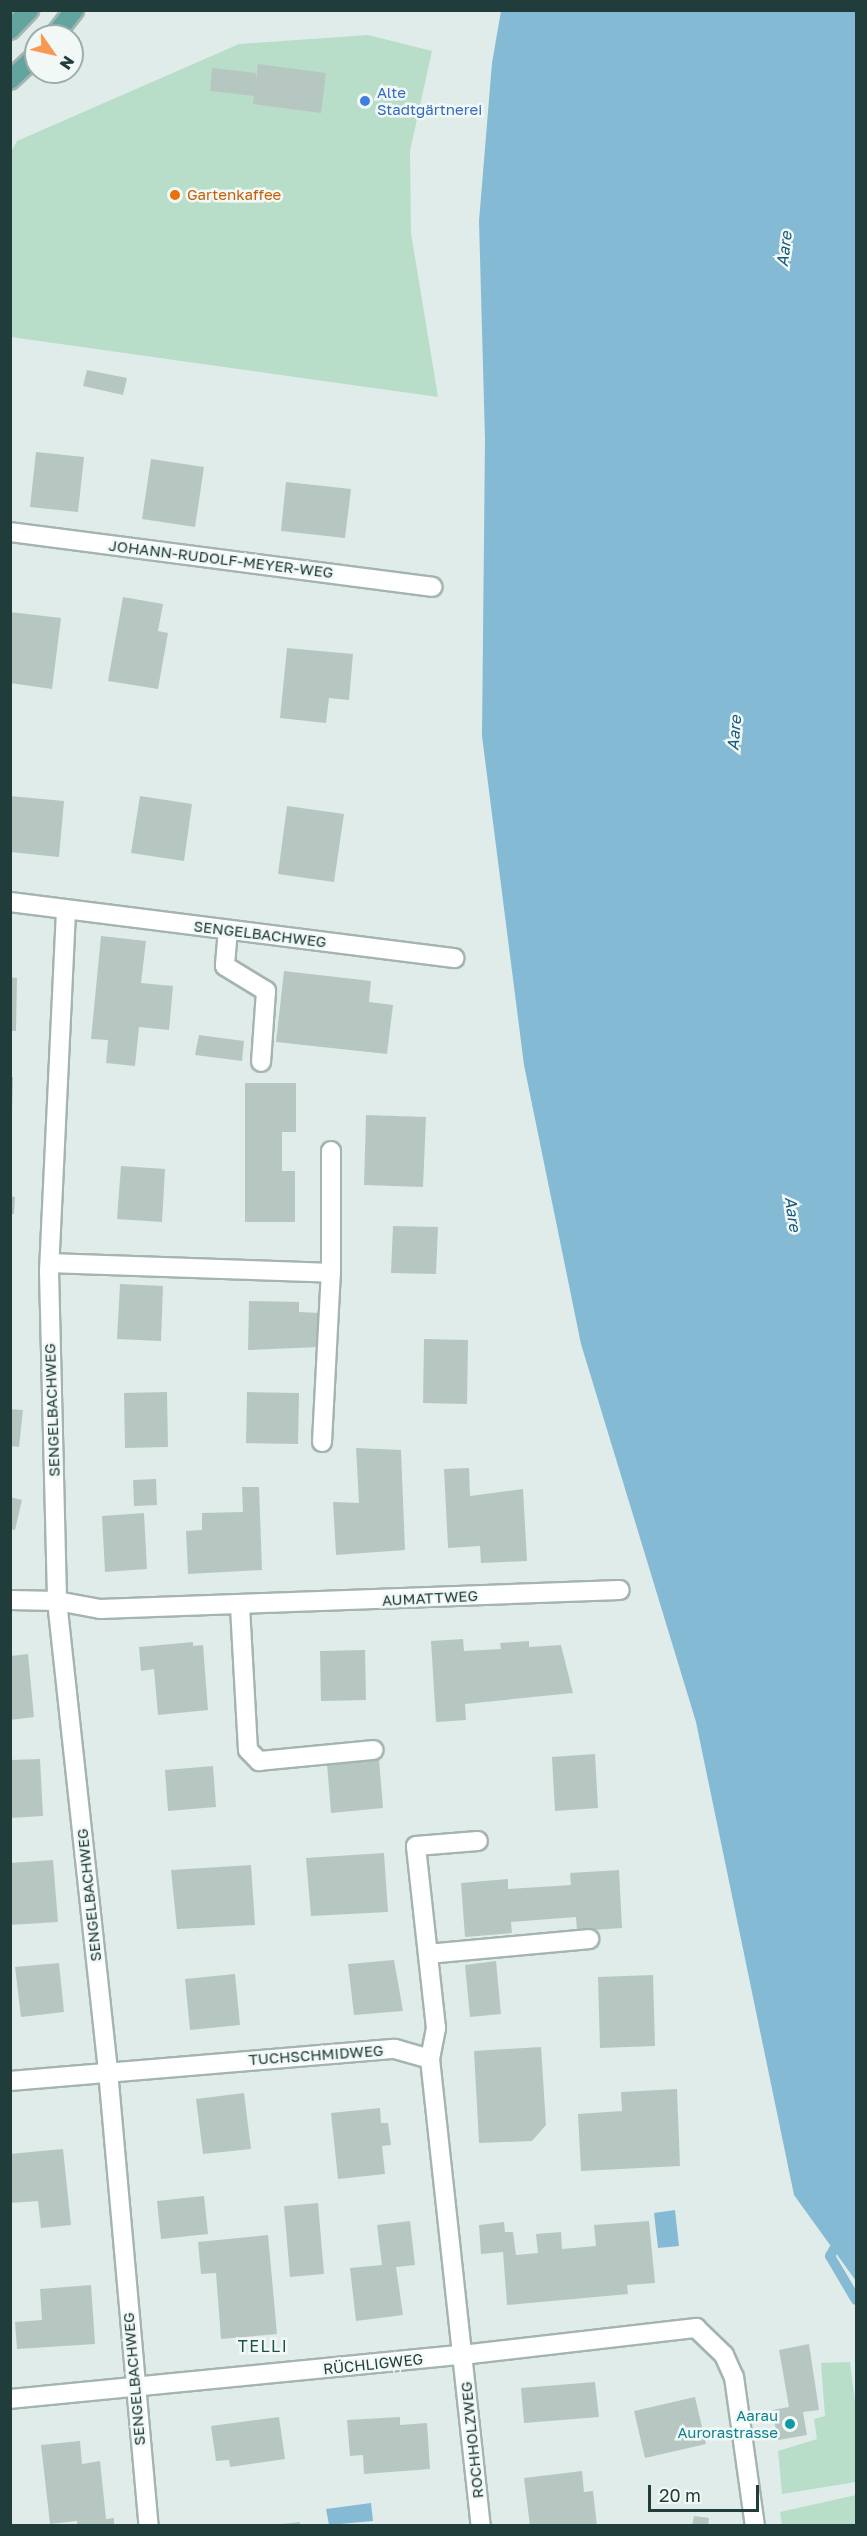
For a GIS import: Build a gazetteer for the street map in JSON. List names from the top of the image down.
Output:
{
  "streets": {
    "street": [
      "JOHANN-RUDOLF-MEYER-WEG",
      "SENGELBACHWEG",
      "AUMATTWEG",
      "TUCHSCHMIDWEG",
      "RÜCHLIGWEG",
      "ROCHHOLZWEG"
    ]
  },
  "crossings": [
    ["SENGELBACHWEG", "AUMATTWEG"],
    ["SENGELBACHWEG", "TUCHSCHMIDWEG"],
    ["SENGELBACHWEG", "RÜCHLIGWEG"],
    ["RÜCHLIGWEG", "ROCHHOLZWEG"]
  ],
  "districts": ["TELLI"],
  "water": ["Aare"],
  "places": ["Alte Stadtgärtnerei", "Gartenkaffee", "Aarau Aurorastrasse"],
  "scale_bar": "20 m",
  "north": "bottom right"
}
